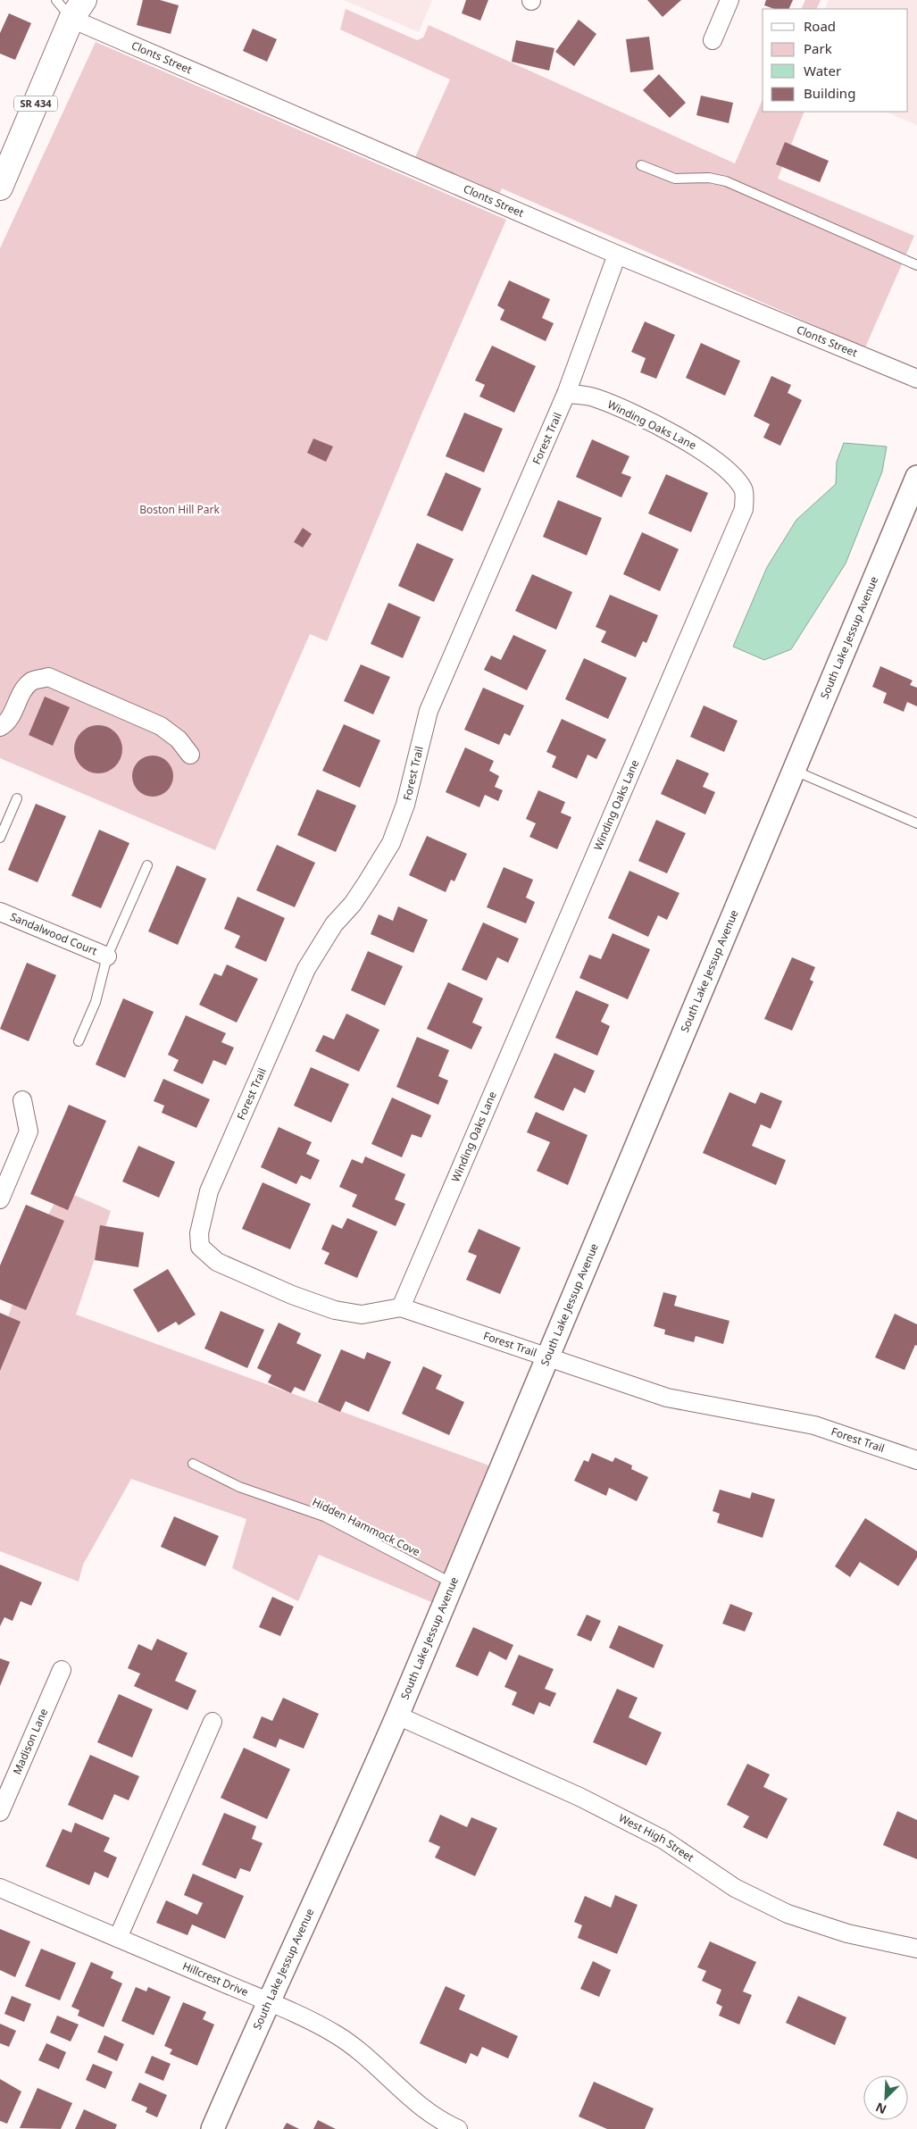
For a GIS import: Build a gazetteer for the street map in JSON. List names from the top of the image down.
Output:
{
  "streets": {
    "main road": ["SR 434"],
    "street": [
      "Clonts Street",
      "Winding Oaks Lane",
      "Forest Trail",
      "South Lake Jessup Avenue",
      "Sandalwood Court",
      "Madison Lane",
      "West High Street",
      "Hillcrest Drive"
    ],
    "lane": ["Hidden Hammock Cove"]
  },
  "crossings": [
    ["Clonts Street", "SR 434"],
    ["Clonts Street", "Forest Trail"],
    ["Winding Oaks Lane", "Forest Trail"],
    ["Forest Trail", "South Lake Jessup Avenue"],
    ["South Lake Jessup Avenue", "Hidden Hammock Cove"],
    ["South Lake Jessup Avenue", "West High Street"],
    ["South Lake Jessup Avenue", "Hillcrest Drive"]
  ],
  "parks": ["Boston Hill Park"],
  "legend": [
    "Road",
    "Park",
    "Water",
    "Building"
  ],
  "north": "bottom left"
}
